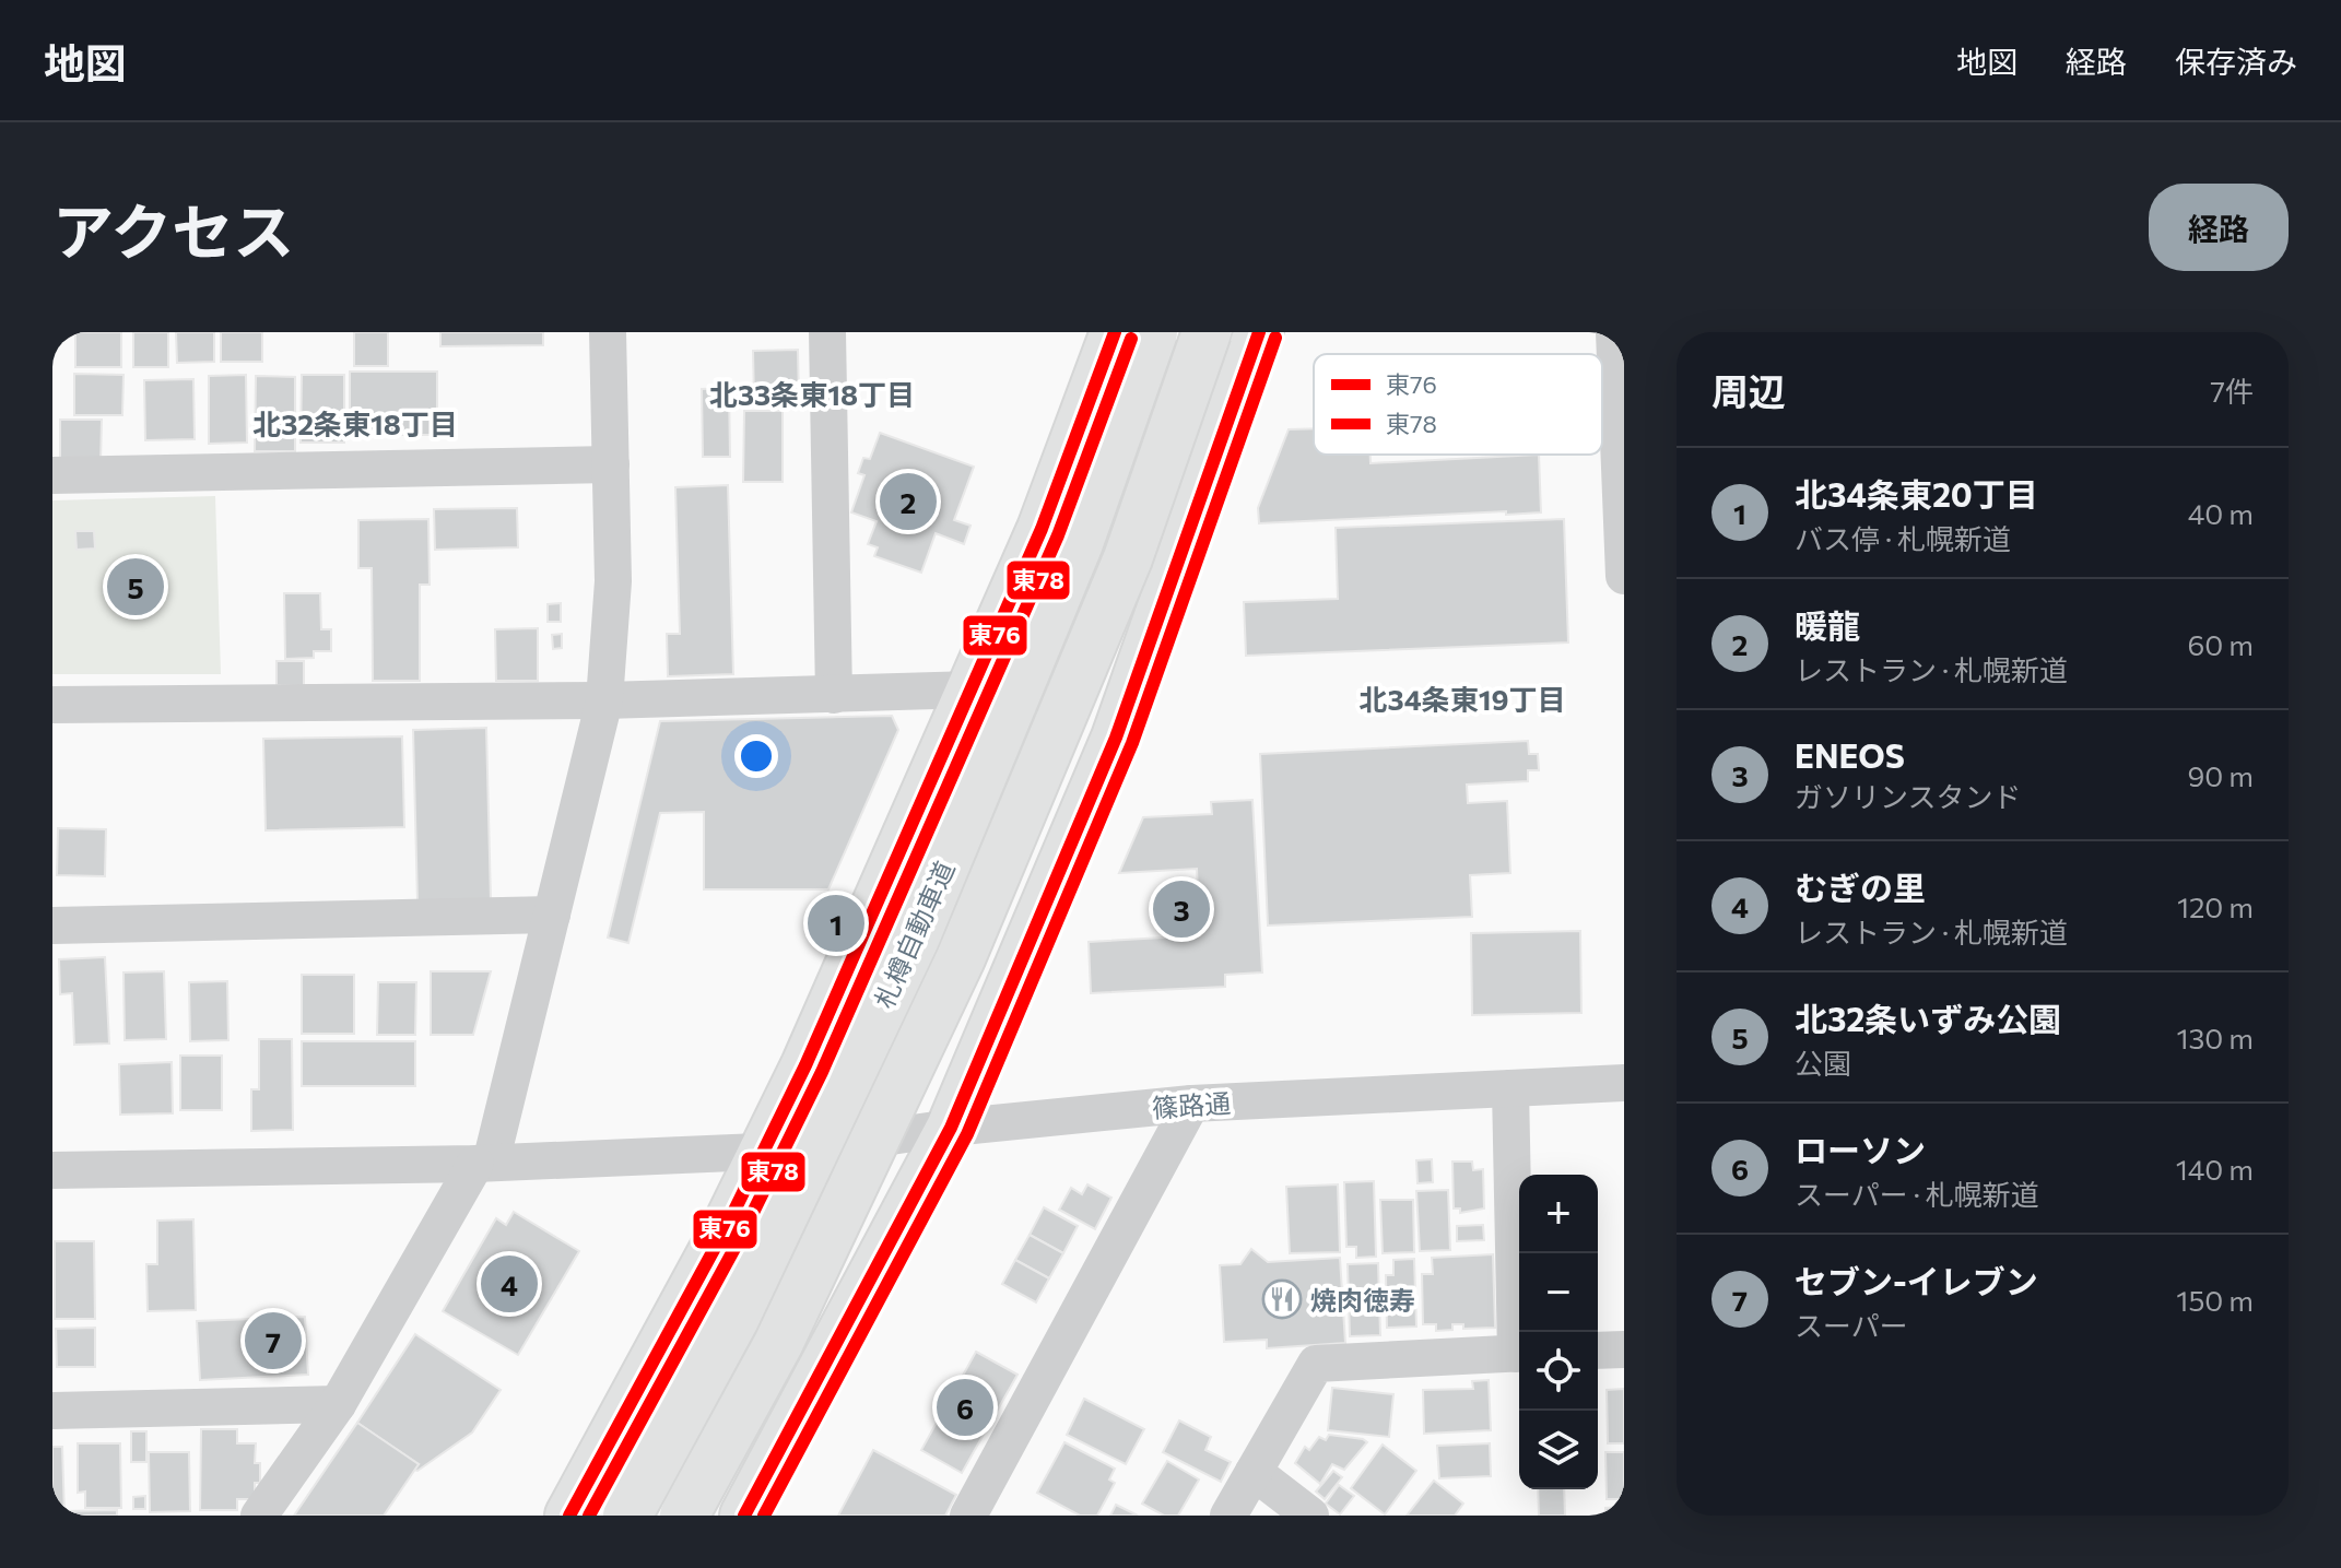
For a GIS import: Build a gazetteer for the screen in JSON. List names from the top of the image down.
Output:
{
  "streets": {
    "highway": ["札樽自動車道"],
    "street": ["篠路通"]
  },
  "districts": ["北33条東18丁目", "北32条東18丁目", "北34条東19丁目"],
  "places": {
    "restaurant": ["焼肉徳寿"]
  },
  "lines": ["transit line 東76", "transit line 東78"],
  "legend": ["東76", "東78"],
  "page": {
    "header": "地図",
    "nav": ["地図", "経路", "保存済み"],
    "title": "アクセス",
    "buttons": "経路",
    "heading": ["周辺", "7件"],
    "list": [
      {
        "mark": "1",
        "name": "北34条東20丁目",
        "note": "バス停 · 札幌新道",
        "value": "40 m"
      },
      {
        "mark": "2",
        "name": "暖龍",
        "note": "レストラン · 札幌新道",
        "value": "60 m"
      },
      {
        "mark": "3",
        "name": "ENEOS",
        "note": "ガソリンスタンド",
        "value": "90 m"
      },
      {
        "mark": "4",
        "name": "むぎの里",
        "note": "レストラン · 札幌新道",
        "value": "120 m"
      },
      {
        "mark": "5",
        "name": "北32条いずみ公園",
        "note": "公園",
        "value": "130 m"
      },
      {
        "mark": "6",
        "name": "ローソン",
        "note": "スーパー · 札幌新道",
        "value": "140 m"
      },
      {
        "mark": "7",
        "name": "セブン-イレブン",
        "note": "スーパー",
        "value": "150 m"
      }
    ],
    "pins": [
      "2",
      "5",
      "3",
      "1",
      "4",
      "7",
      "6"
    ],
    "map_buttons": ["+", "−"]
  }
}
